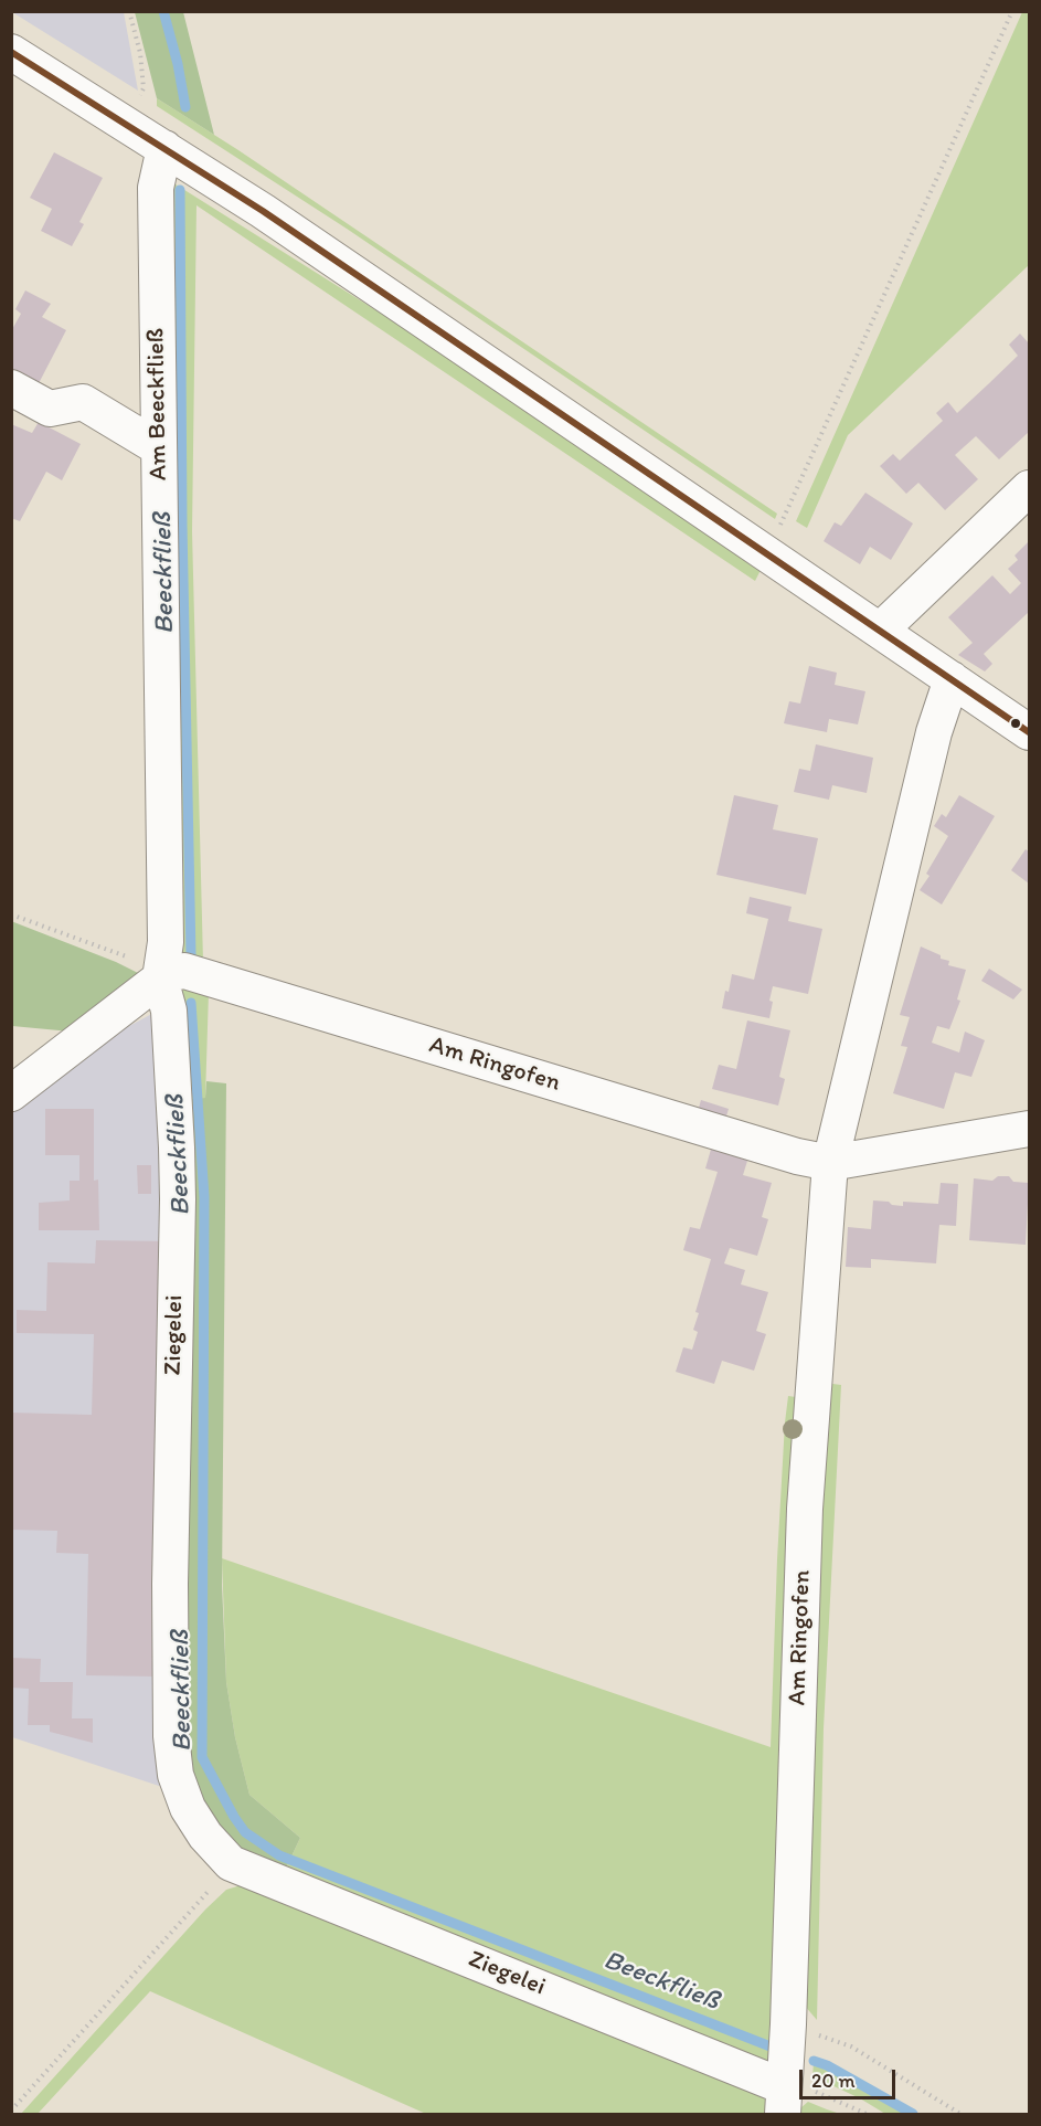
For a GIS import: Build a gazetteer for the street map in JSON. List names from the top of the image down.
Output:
{
  "streets": {
    "street": ["Am Beeckfließ", "Am Ringofen", "Ziegelei"]
  },
  "crossings": [
    ["Am Beeckfließ", "Am Ringofen"],
    ["Am Beeckfließ", "Ziegelei"],
    ["Am Ringofen", "Ziegelei"]
  ],
  "water": ["Beeckfließ"],
  "scale_bar": "20 m"
}
